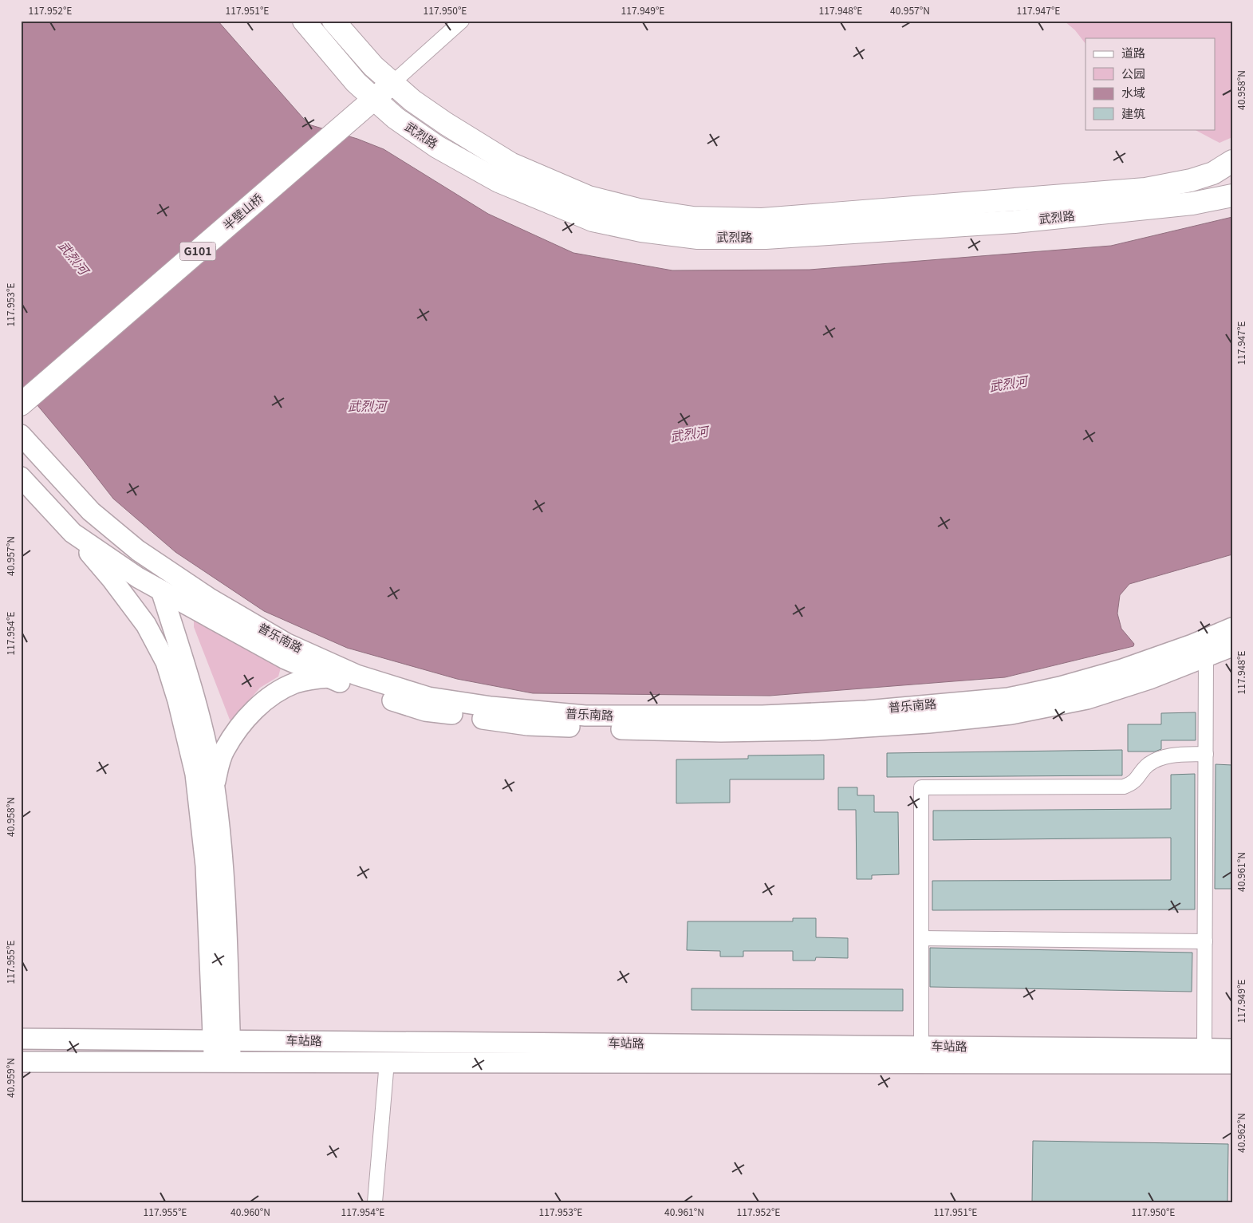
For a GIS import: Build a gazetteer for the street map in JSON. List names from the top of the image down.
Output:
{
  "streets": {
    "main road": [
      "武烈路",
      "半壁山桥",
      "G101",
      "普乐南路",
      "车站路"
    ]
  },
  "crossings": [
    ["武烈路", "半壁山桥"],
    ["武烈路", "G101"],
    ["半壁山桥", "G101"]
  ],
  "water": ["武烈河"],
  "legend": [
    "道路",
    "公园",
    "水域",
    "建筑"
  ],
  "coordinates": [
    "117.952°E",
    "117.951°E",
    "117.950°E",
    "117.949°E",
    "117.948°E",
    "40.957°N",
    "117.947°E",
    "40.958°N",
    "117.953°E",
    "117.954°E",
    "40.961°N",
    "117.955°E",
    "40.959°N",
    "40.962°N",
    "40.960°N"
  ]
}
